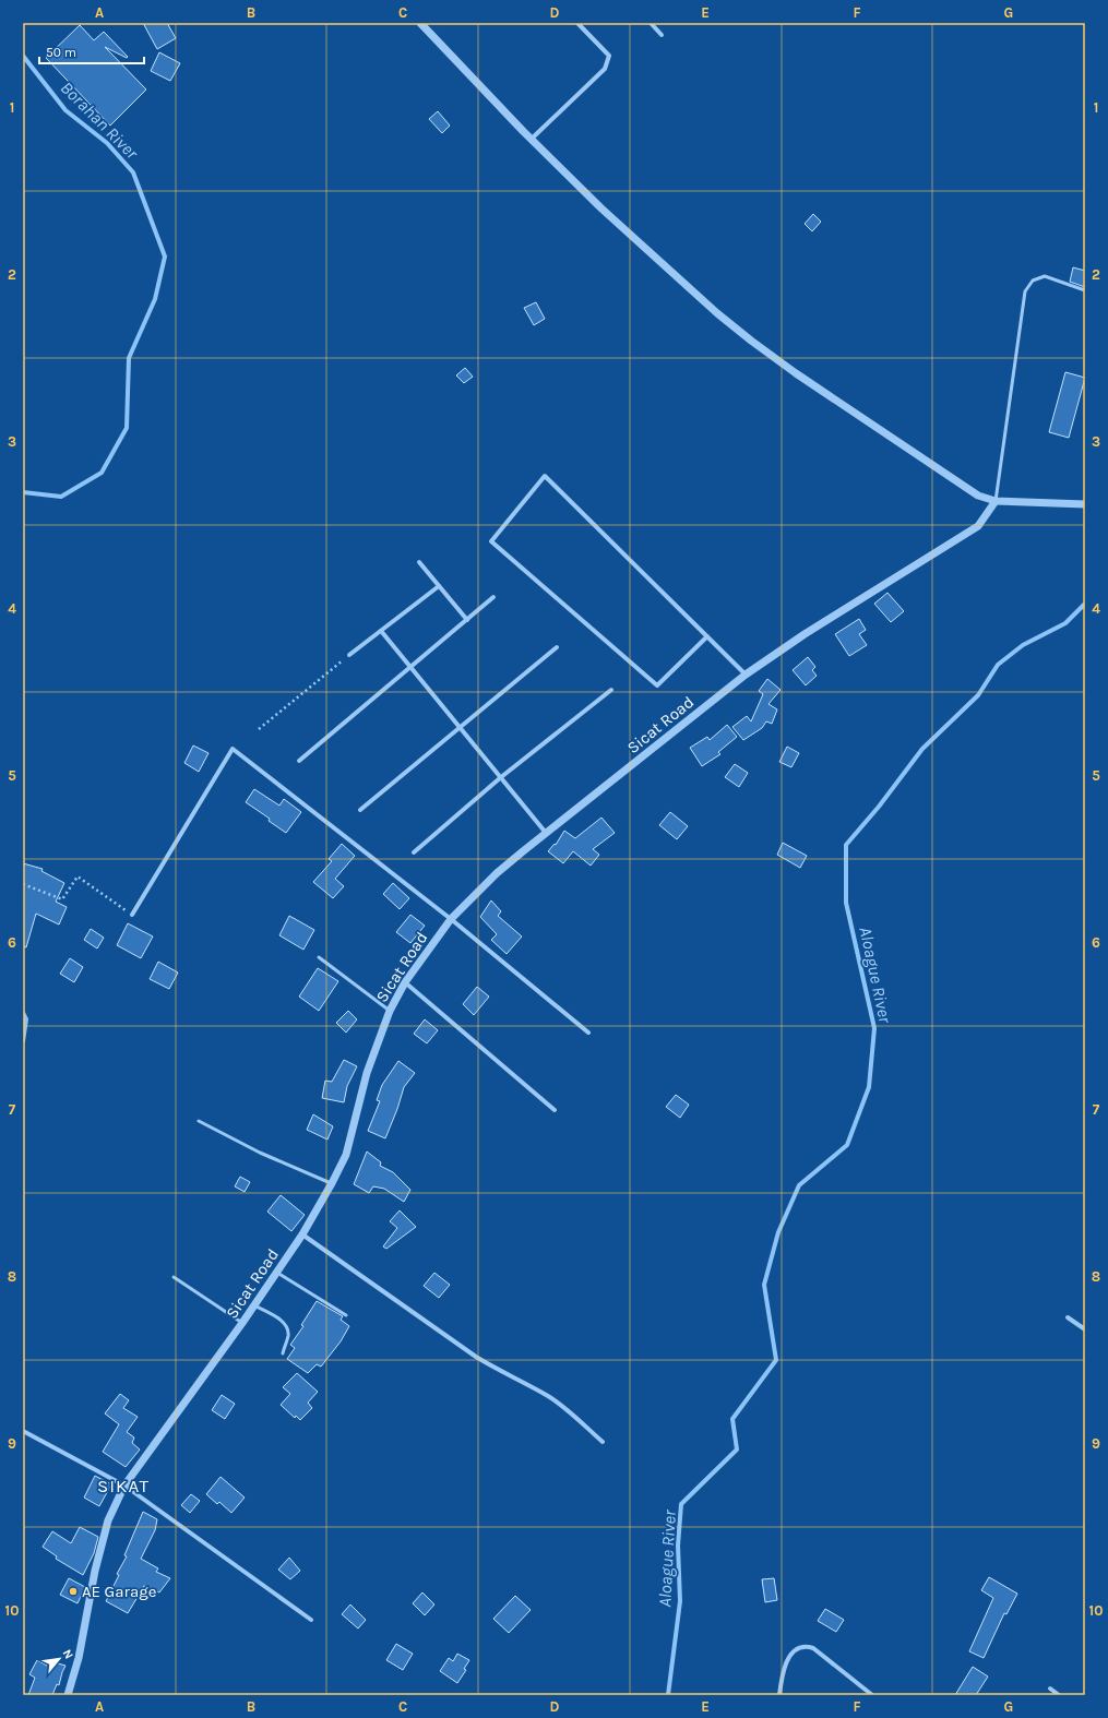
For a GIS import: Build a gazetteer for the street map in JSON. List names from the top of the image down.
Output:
{
  "streets": {
    "street": ["Sicat Road"]
  },
  "districts": ["SIKAT"],
  "water": ["Borahan River", "Aloague River"],
  "places": ["AE Garage"],
  "scale_bar": "50 m",
  "north": "top right",
  "grid": {
    "columns": [
      "A",
      "B",
      "C",
      "D",
      "E",
      "F",
      "G"
    ],
    "rows": [
      "1",
      "2",
      "3",
      "4",
      "5",
      "6",
      "7",
      "8",
      "9",
      "10"
    ]
  }
}
